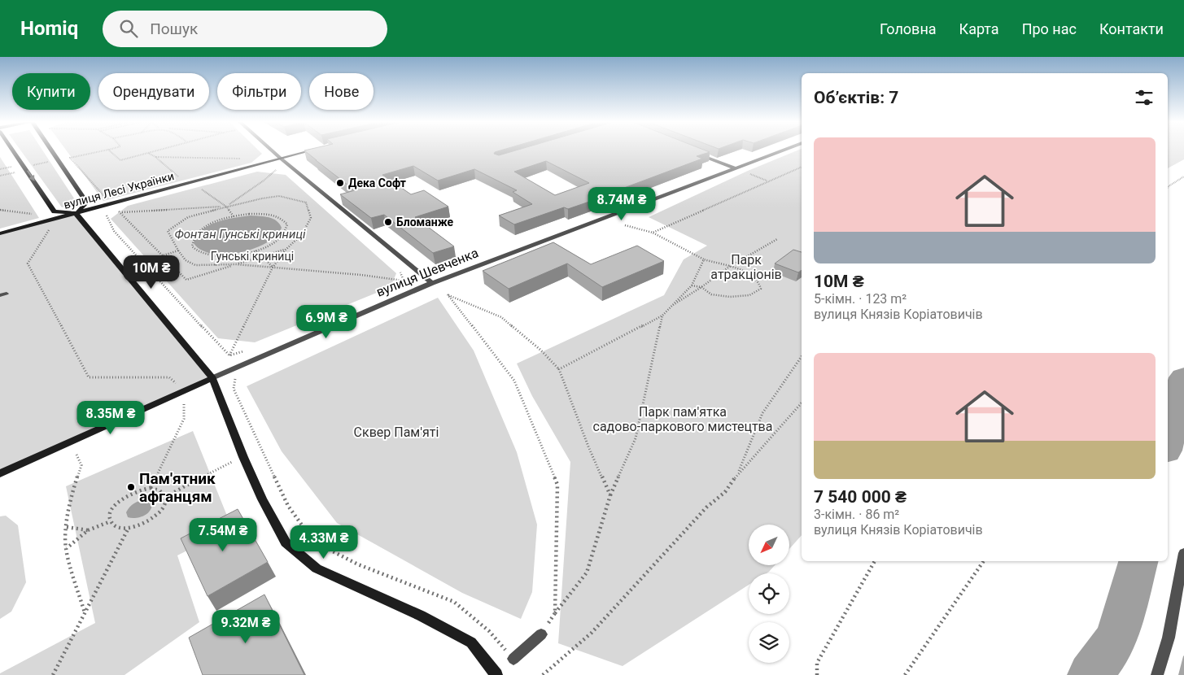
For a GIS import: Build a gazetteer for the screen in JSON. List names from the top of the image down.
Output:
{
  "streets": {
    "main road": ["вулиця Лесі Українки", "вулиця Шевченка"]
  },
  "water": ["Фонтан Гунські криниці"],
  "parks": [
    "Гунські криниці",
    "Парк атракціонів",
    "Парк пам'ятка садово-паркового мистецтва",
    "Сквер Пам'яті"
  ],
  "places": ["Дека Софт", "Бломанже", "Пам'ятник афганцям"],
  "north": "bottom left",
  "page": {
    "header": "Homiq",
    "search": "Пошук",
    "nav": [
      "Головна",
      "Карта",
      "Про нас",
      "Контакти"
    ],
    "chip": [
      "Купити",
      "Орендувати",
      "Фільтри",
      "Нове"
    ],
    "heading": "Об’єктів: 7",
    "list": [
      {
        "name": "10M ₴",
        "note": "5-кімн. · 123 m² · вулиця Князів Коріатовичів"
      },
      {
        "name": "7 540 000 ₴",
        "note": "3-кімн. · 86 m² · вулиця Князів Коріатовичів"
      }
    ],
    "price": [
      "8.74M ₴",
      "10M ₴",
      "6.9M ₴",
      "8.35M ₴",
      "7.54M ₴",
      "4.33M ₴",
      "9.32M ₴"
    ]
  }
}
